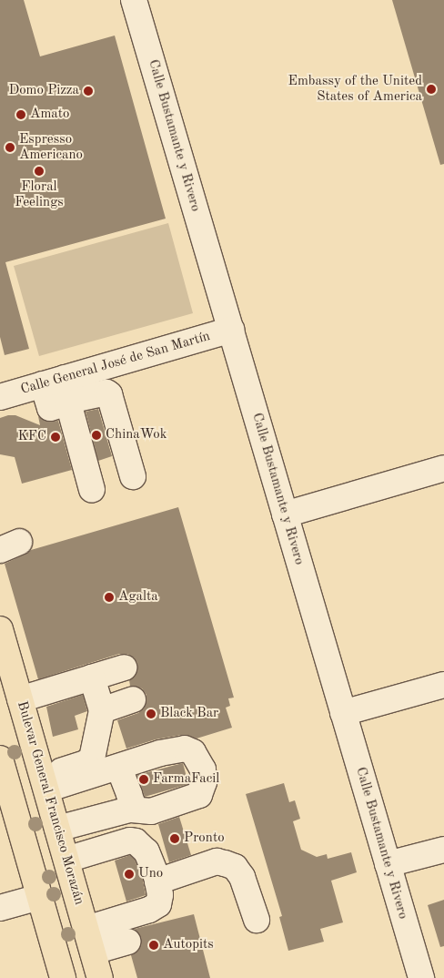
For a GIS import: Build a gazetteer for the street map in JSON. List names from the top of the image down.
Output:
{
  "streets": {
    "main road": ["Bulevar General Francisco Morazán"],
    "street": ["Calle Bustamante y Rivero", "Calle General José de San Martín"]
  },
  "crossings": [
    ["Calle Bustamante y Rivero", "Calle General José de San Martín"]
  ],
  "places": [
    "Embassy of the United States of America",
    "Domo Pizza",
    "Amato",
    "Espresso Americano",
    "Floral Feelings",
    "ChinaWok",
    "KFC",
    "Agalta",
    "Black Bar",
    "FarmaFacil",
    "Pronto",
    "Uno",
    "Autopits"
  ]
}
